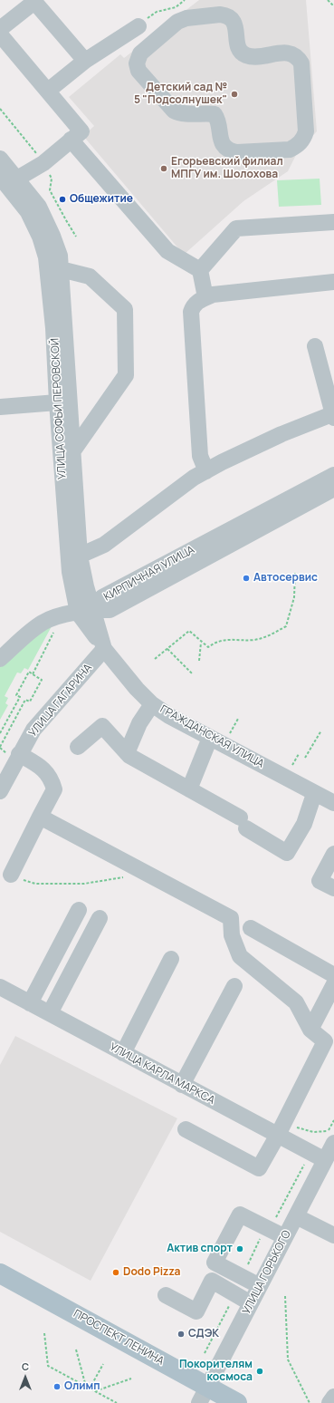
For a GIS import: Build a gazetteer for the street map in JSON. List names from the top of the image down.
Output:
{
  "streets": {
    "main road": ["ПРОСПЕКТ ЛЕНИНА"],
    "street": [
      "УЛИЦА СОФЬИ ПЕРОВСКОЙ",
      "КИРПИЧНАЯ УЛИЦА",
      "УЛИЦА ГАГАРИНА",
      "ГРАЖДАНСКАЯ УЛИЦА",
      "УЛИЦА КАРЛА МАРКСА",
      "УЛИЦА ГОРЬКОГО"
    ]
  },
  "crossings": [
    ["УЛИЦА СОФЬИ ПЕРОВСКОЙ", "КИРПИЧНАЯ УЛИЦА"],
    ["УЛИЦА СОФЬИ ПЕРОВСКОЙ", "ГРАЖДАНСКАЯ УЛИЦА"],
    ["КИРПИЧНАЯ УЛИЦА", "ГРАЖДАНСКАЯ УЛИЦА"],
    ["УЛИЦА ГАГАРИНА", "ГРАЖДАНСКАЯ УЛИЦА"],
    ["УЛИЦА КАРЛА МАРКСА", "УЛИЦА ГОРЬКОГО"],
    ["УЛИЦА ГОРЬКОГО", "ПРОСПЕКТ ЛЕНИНА"]
  ],
  "places": [
    "Детский сад № 5 \"Подсолнушек\"",
    "Егорьевский филиал МПГУ им. Шолохова",
    "Общежитие",
    "Автосервис",
    "Актив спорт",
    "Dodo Pizza",
    "СДЭК",
    "Покорителям космоса",
    "Олимп"
  ],
  "north": "top"
}
